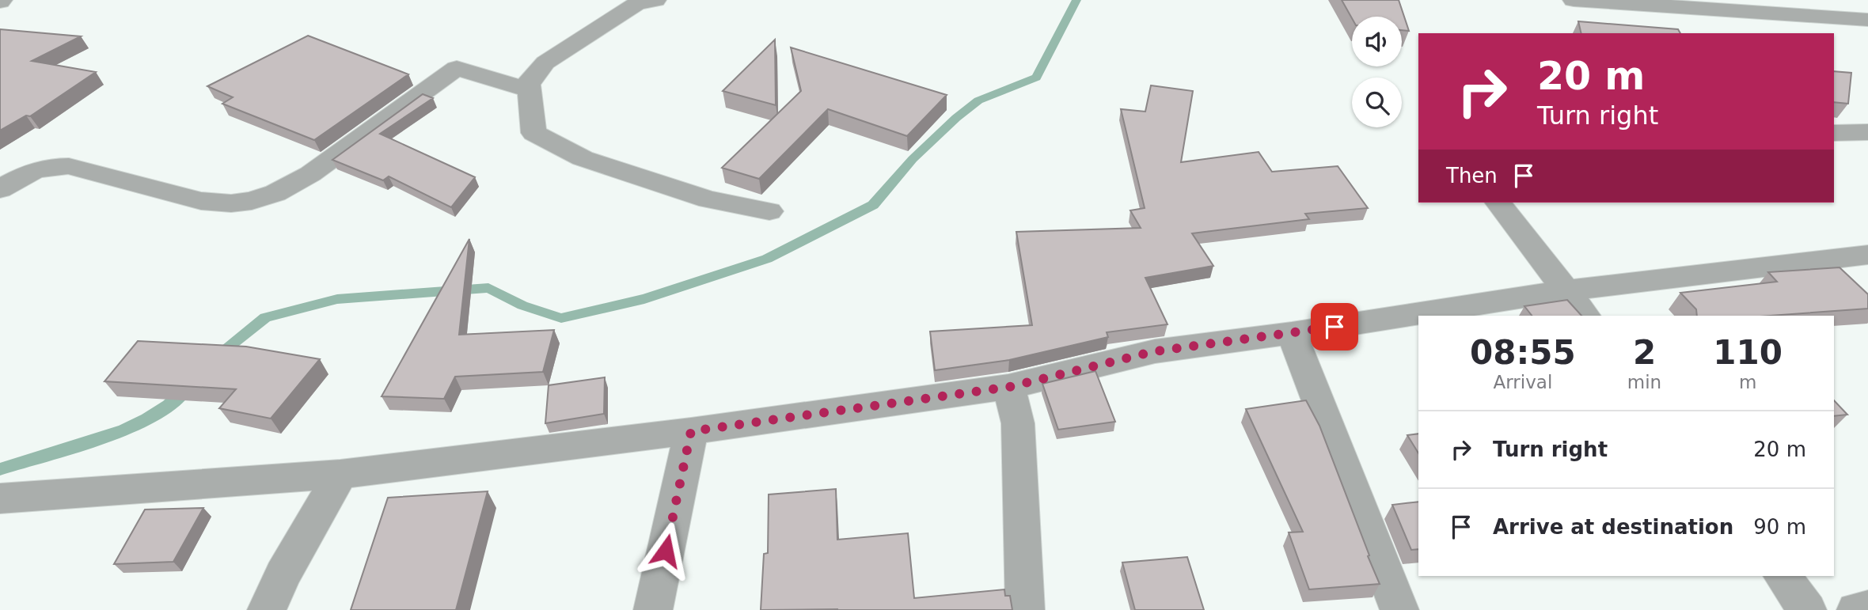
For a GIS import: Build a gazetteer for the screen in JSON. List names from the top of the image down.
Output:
{
  "page": {
    "turn": ["20 m", "Turn right"],
    "then": "Then",
    "eta": [
      "08:55",
      "Arrival",
      "2",
      "min",
      "110",
      "m"
    ],
    "list": [
      {
        "name": "Turn right",
        "value": "20 m"
      },
      {
        "name": "Arrive at destination",
        "value": "90 m"
      }
    ]
  }
}
